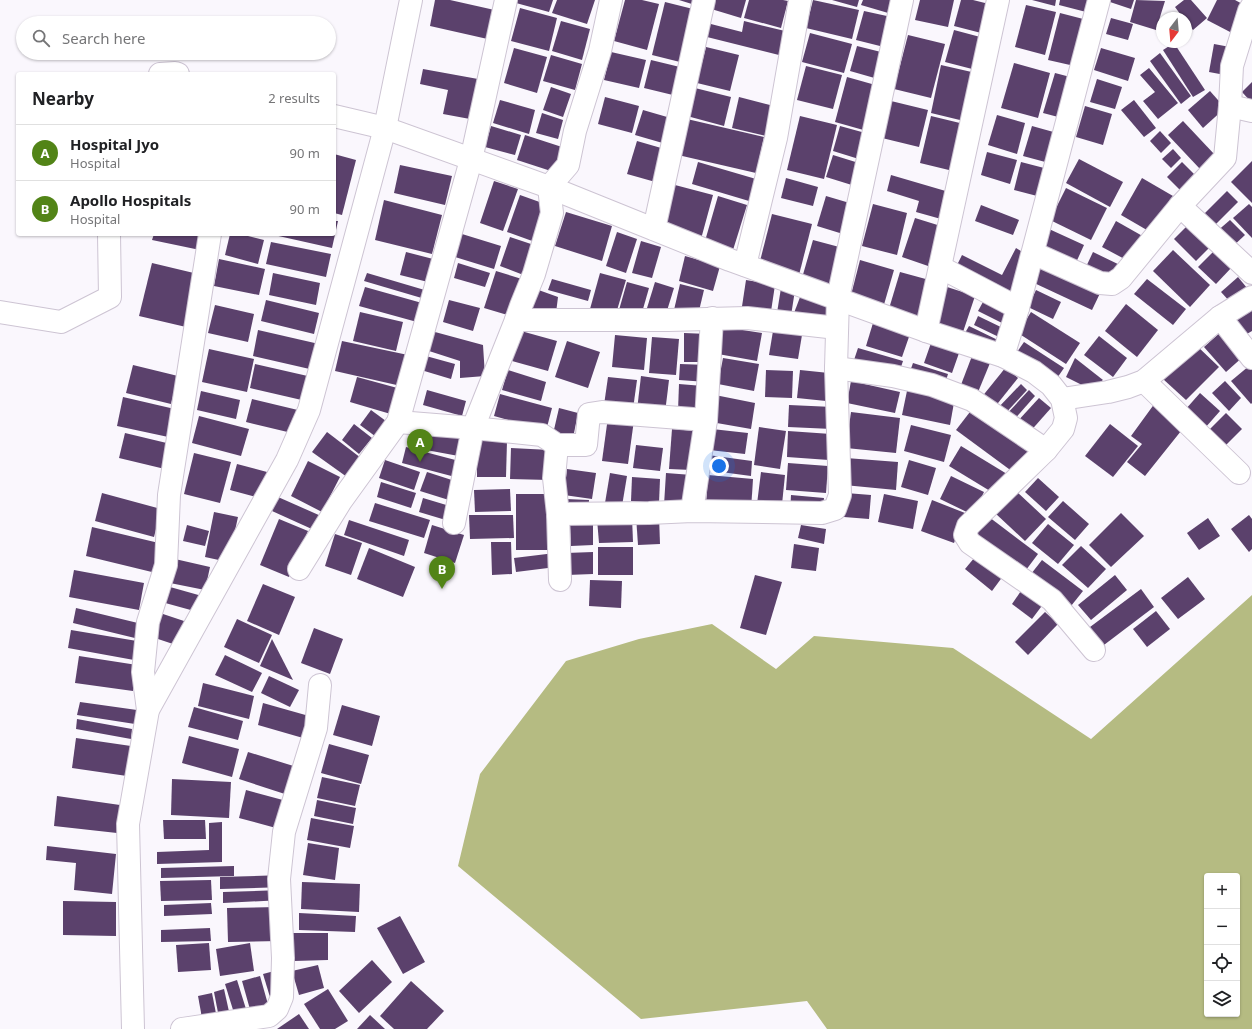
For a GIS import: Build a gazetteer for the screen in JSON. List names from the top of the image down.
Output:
{
  "north": "bottom",
  "page": {
    "search": "Search here",
    "heading": ["Nearby", "2 results"],
    "list": [
      {
        "mark": "A",
        "name": "Hospital Jyo",
        "note": "Hospital",
        "value": "90 m"
      },
      {
        "mark": "B",
        "name": "Apollo Hospitals",
        "note": "Hospital",
        "value": "90 m"
      }
    ],
    "pins": ["A", "B"],
    "map_buttons": ["+", "−"]
  }
}
